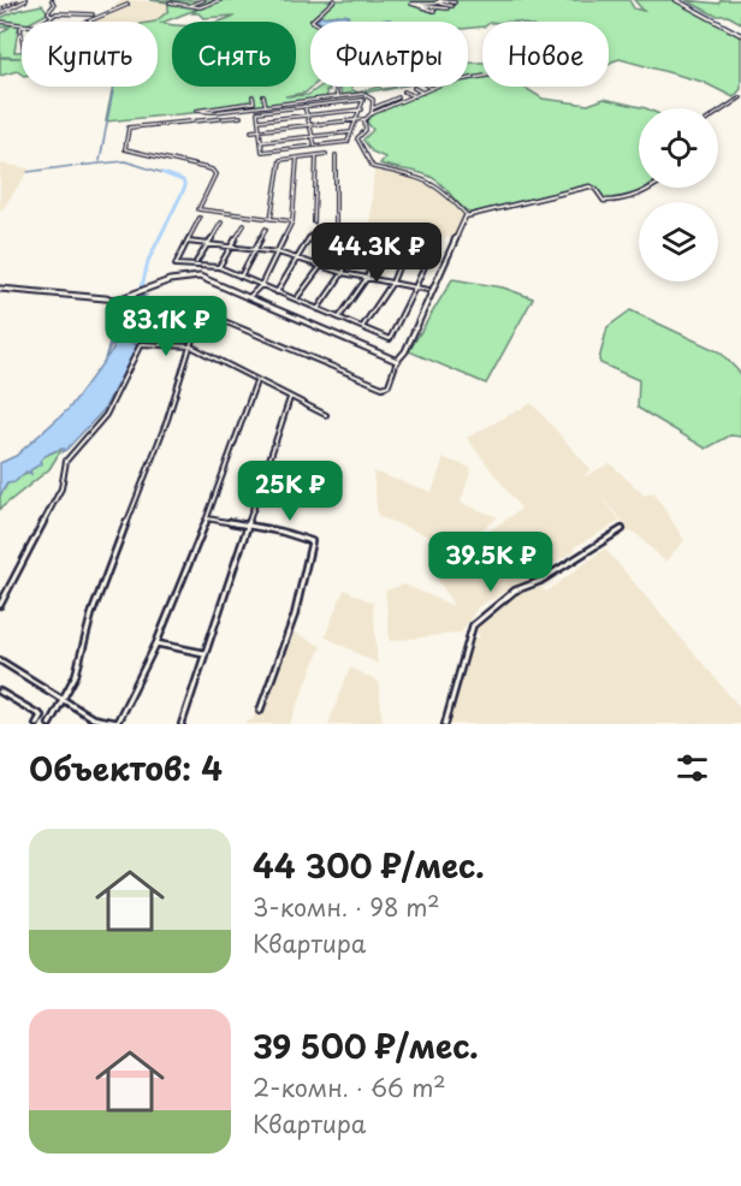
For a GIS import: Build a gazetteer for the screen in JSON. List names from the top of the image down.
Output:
{
  "page": {
    "chip": [
      "Купить",
      "Снять",
      "Фильтры",
      "Новое"
    ],
    "price": [
      "44.3K ₽",
      "83.1K ₽",
      "25K ₽",
      "39.5K ₽"
    ],
    "heading": "Объектов: 4",
    "list": [
      {
        "name": "44 300 ₽/мес.",
        "note": "3-комн. · 98 m² · Квартира"
      },
      {
        "name": "39 500 ₽/мес.",
        "note": "2-комн. · 66 m² · Квартира"
      }
    ]
  }
}
